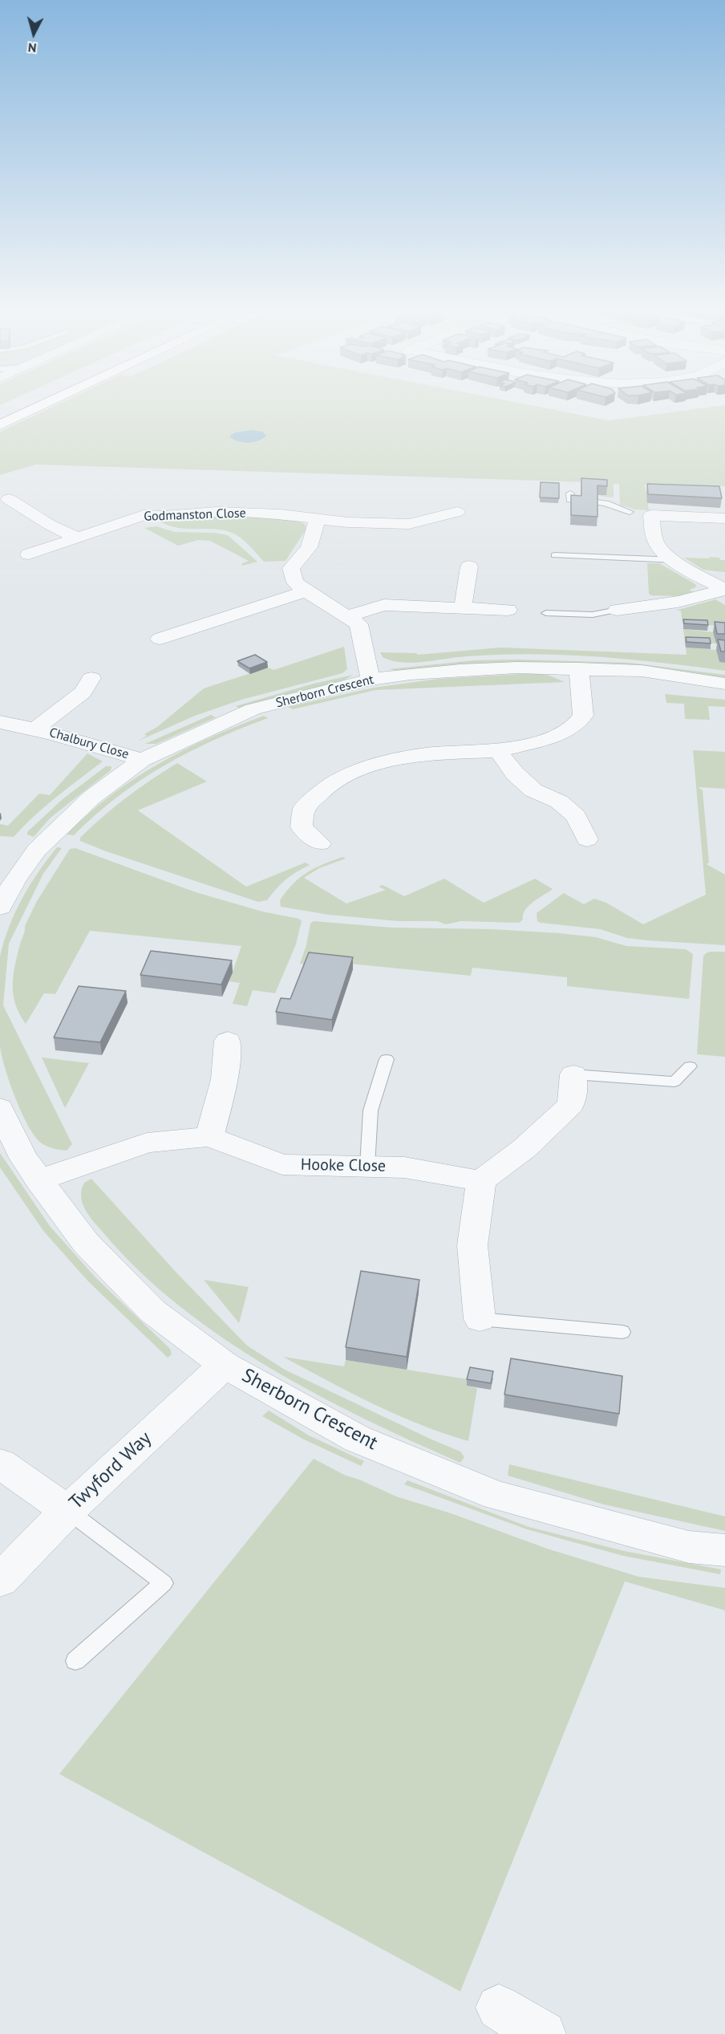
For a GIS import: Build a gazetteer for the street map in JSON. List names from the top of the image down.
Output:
{
  "streets": {
    "street": [
      "Godmanston Close",
      "Sherborn Crescent",
      "Chalbury Close",
      "Hooke Close",
      "Twyford Way"
    ]
  },
  "crossings": [
    ["Sherborn Crescent", "Chalbury Close"],
    ["Sherborn Crescent", "Hooke Close"],
    ["Sherborn Crescent", "Twyford Way"]
  ],
  "north": "bottom"
}
